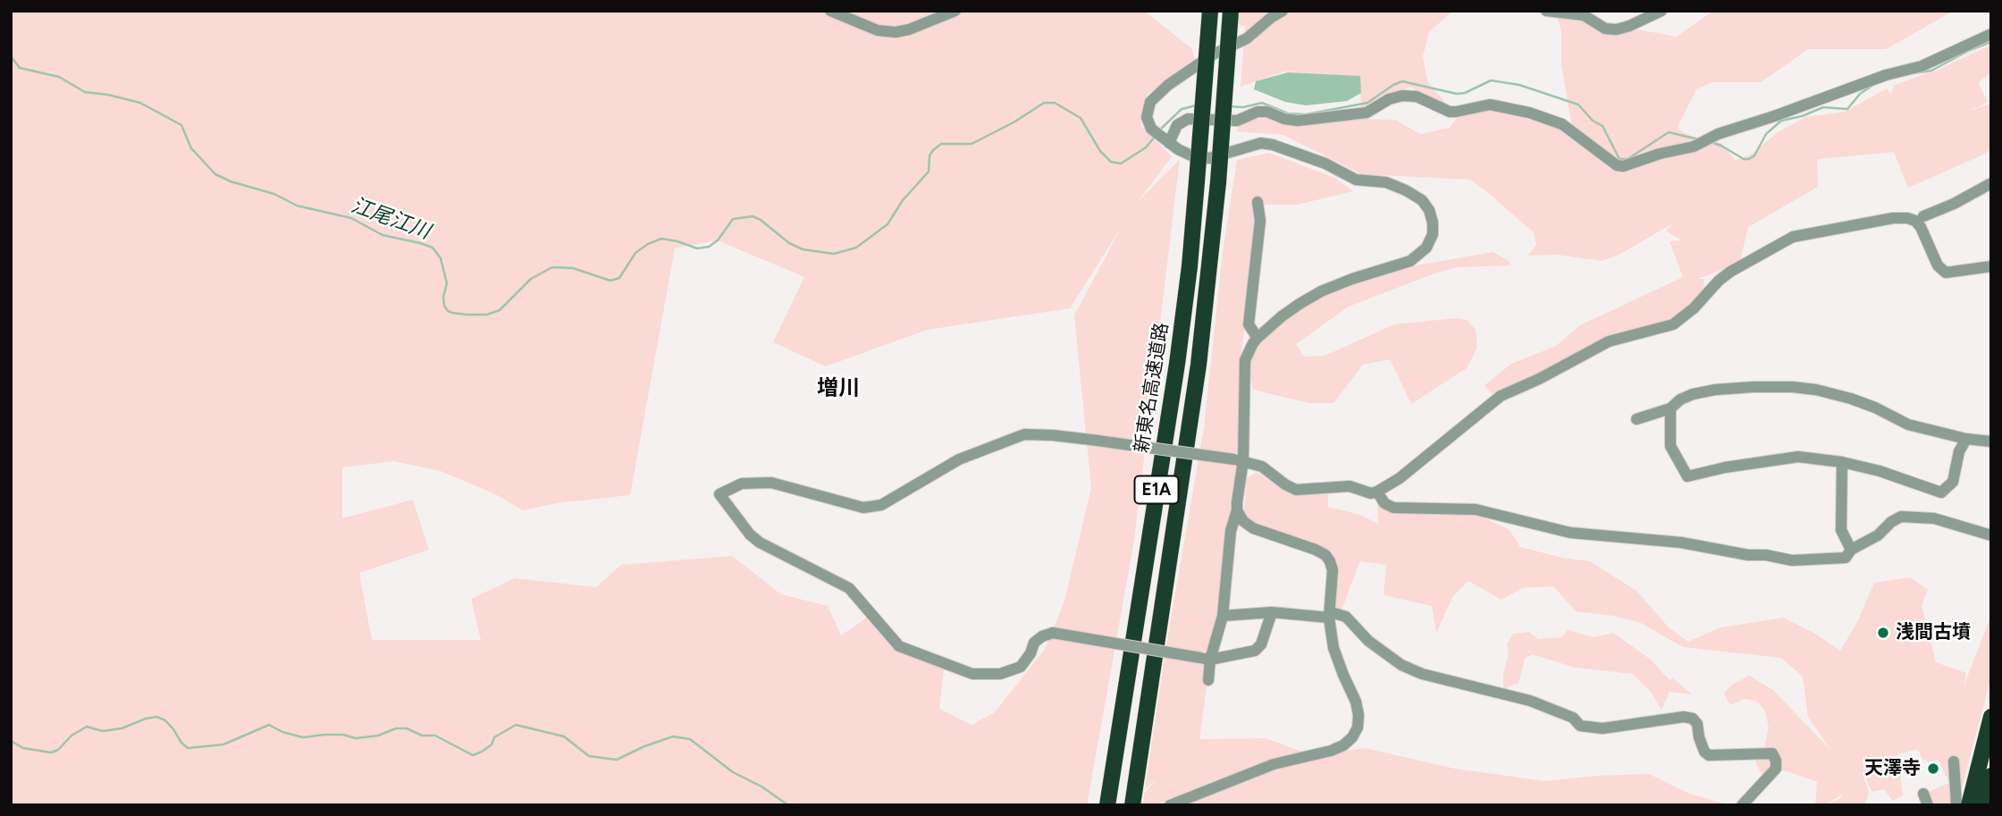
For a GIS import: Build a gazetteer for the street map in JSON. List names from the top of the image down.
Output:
{
  "streets": {
    "highway": ["新東名高速道路", "E1A"]
  },
  "districts": ["増川"],
  "water": ["江尾江川"],
  "places": ["浅間古墳", "天澤寺"]
}
